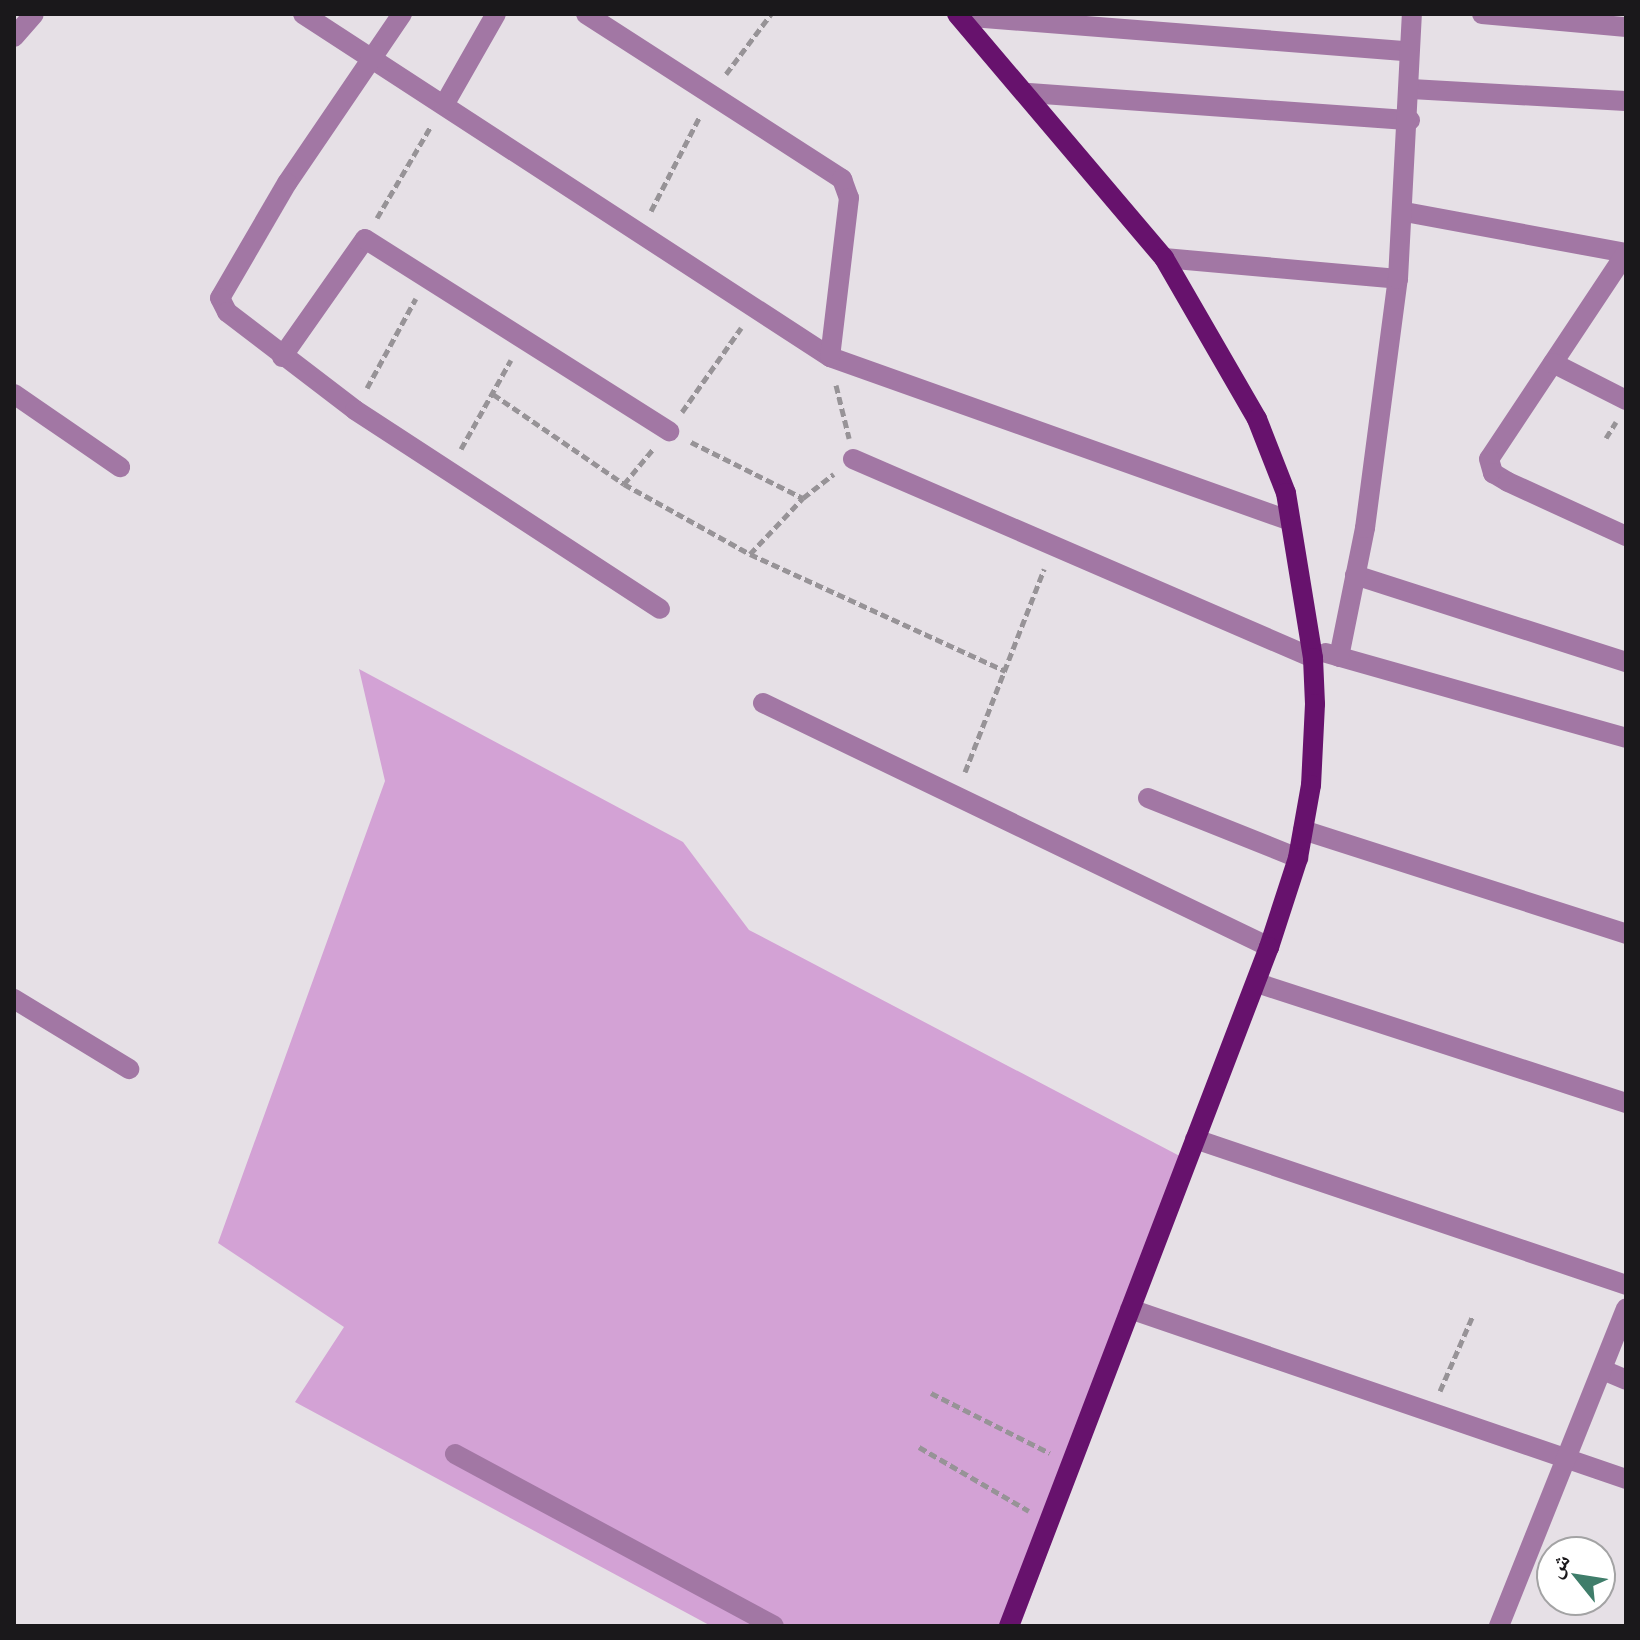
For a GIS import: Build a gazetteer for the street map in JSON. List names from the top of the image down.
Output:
{
  "north": "top left"
}
